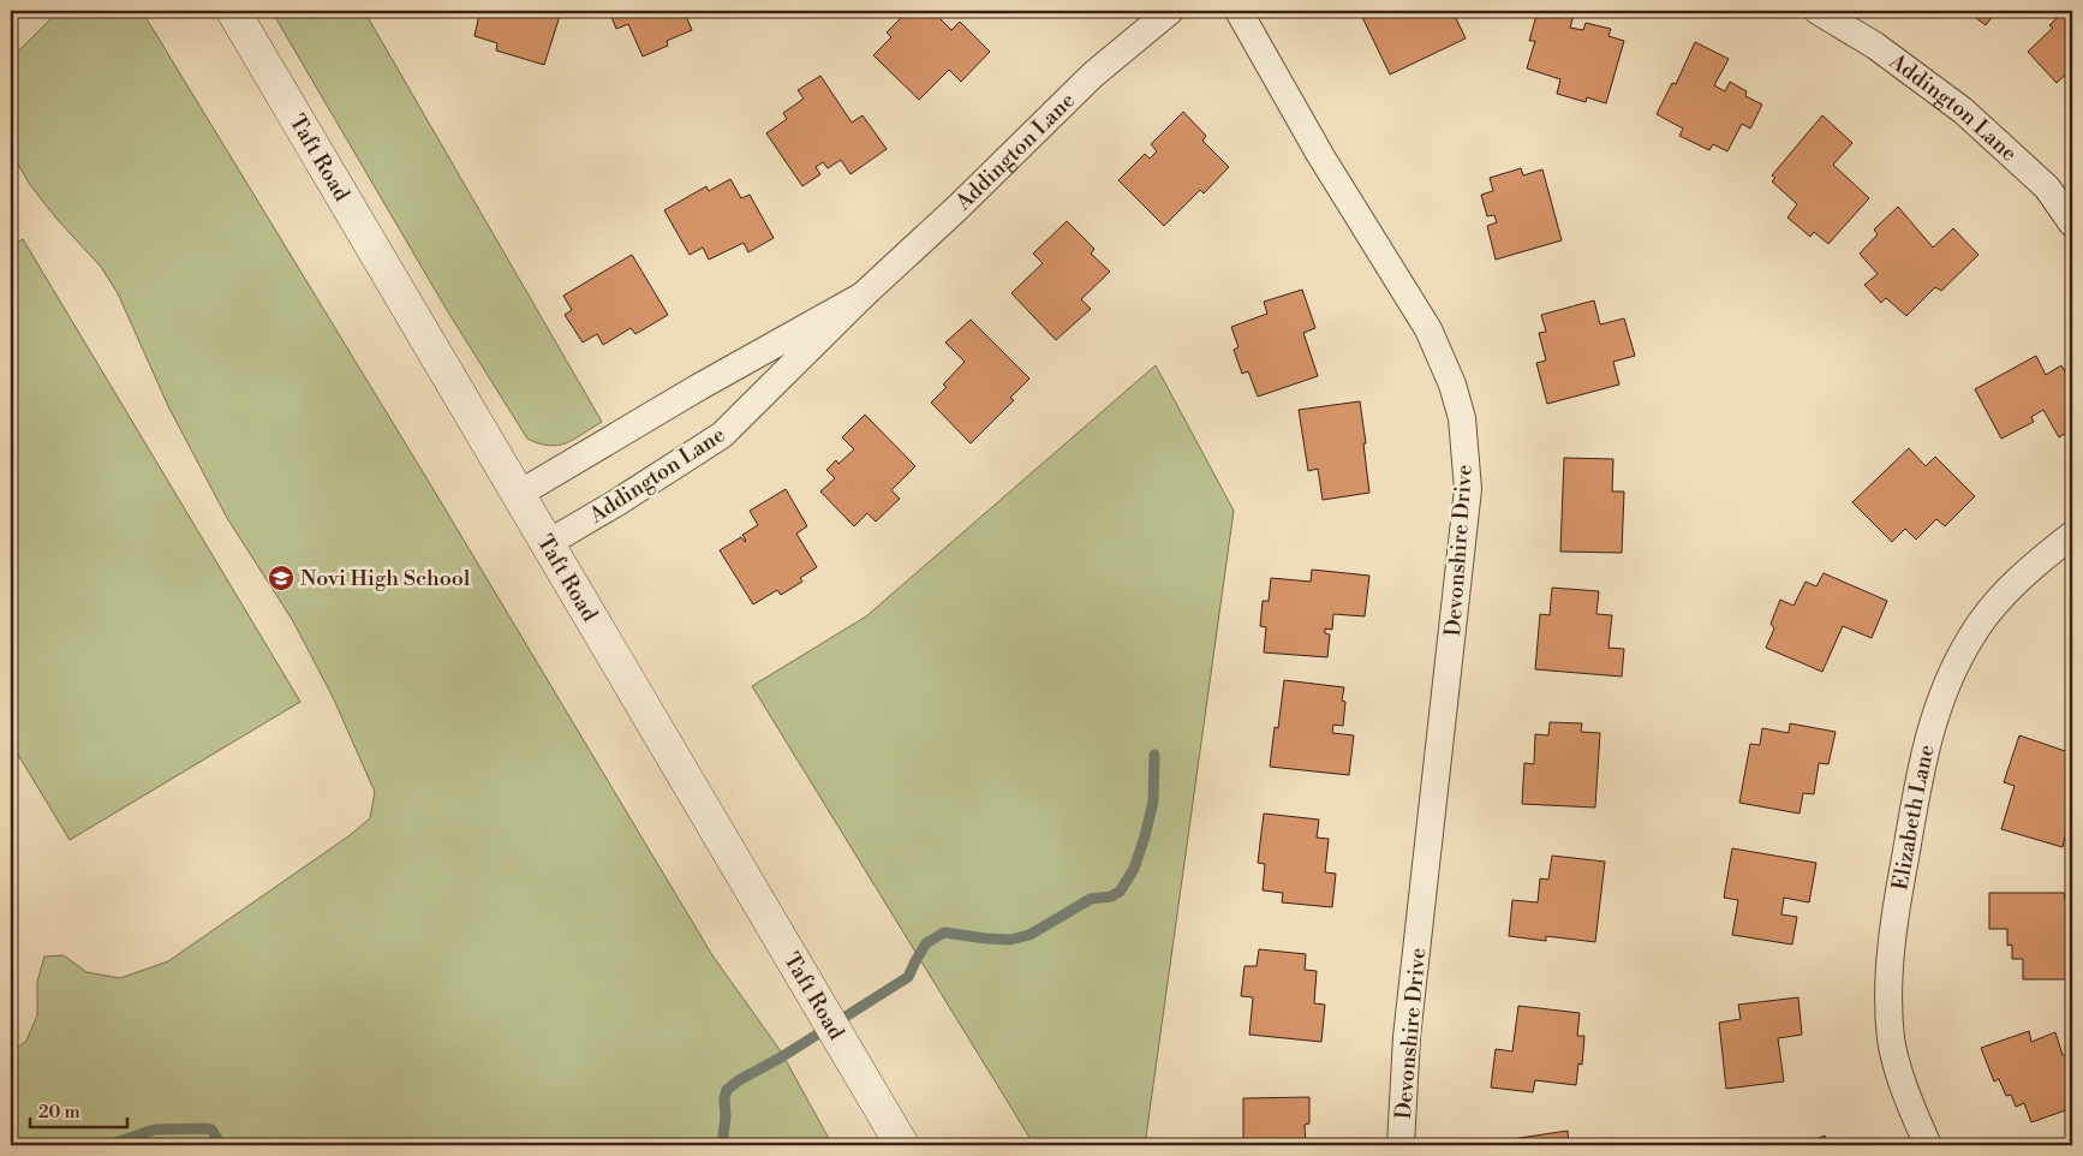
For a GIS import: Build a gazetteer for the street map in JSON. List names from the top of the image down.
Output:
{
  "streets": {
    "street": [
      "Addington Lane",
      "Taft Road",
      "Devonshire Drive",
      "Elizabeth Lane"
    ]
  },
  "crossings": [
    ["Addington Lane", "Taft Road"]
  ],
  "places": {
    "school or university": ["Novi High School"]
  },
  "scale_bar": "20 m"
}
